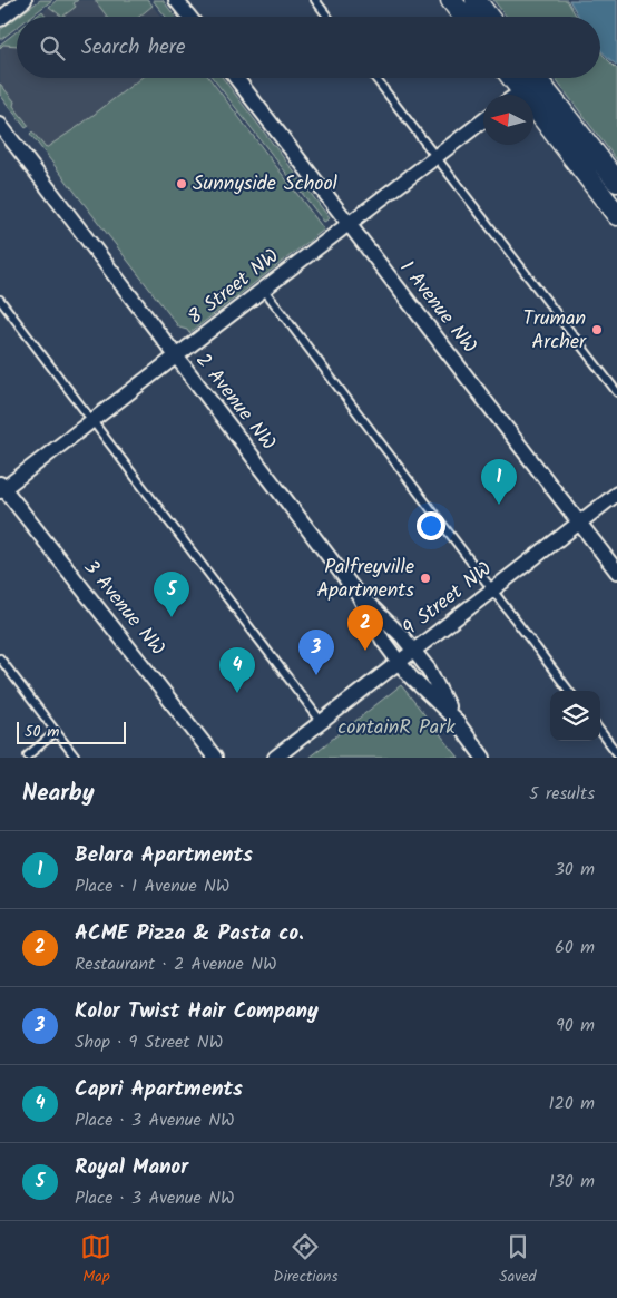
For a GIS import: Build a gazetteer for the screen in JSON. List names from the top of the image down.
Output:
{
  "streets": {
    "street": [
      "8 Street NW",
      "1 Avenue NW",
      "2 Avenue NW",
      "9 Street NW",
      "3 Avenue NW"
    ]
  },
  "crossings": [
    ["8 Street NW", "1 Avenue NW"],
    ["8 Street NW", "2 Avenue NW"],
    ["8 Street NW", "3 Avenue NW"],
    ["1 Avenue NW", "9 Street NW"],
    ["2 Avenue NW", "9 Street NW"]
  ],
  "parks": ["containR Park"],
  "places": ["Sunnyside School", "Truman Archer", "Palfreyville Apartments"],
  "scale_bar": "50 m",
  "north": "left",
  "page": {
    "search": "Search here",
    "pins": [
      "1",
      "5",
      "2",
      "3",
      "4"
    ],
    "scale": "50 m",
    "heading": ["Nearby", "5 results"],
    "list": [
      {
        "mark": "1",
        "name": "Belara Apartments",
        "note": "Place · 1 Avenue NW",
        "value": "30 m"
      },
      {
        "mark": "2",
        "name": "ACME Pizza & Pasta co.",
        "note": "Restaurant · 2 Avenue NW",
        "value": "60 m"
      },
      {
        "mark": "3",
        "name": "Kolor Twist Hair Company",
        "note": "Shop · 9 Street NW",
        "value": "90 m"
      },
      {
        "mark": "4",
        "name": "Capri Apartments",
        "note": "Place · 3 Avenue NW",
        "value": "120 m"
      },
      {
        "mark": "5",
        "name": "Royal Manor",
        "note": "Place · 3 Avenue NW",
        "value": "130 m"
      }
    ],
    "nav": ["Map", "Directions", "Saved"]
  }
}
